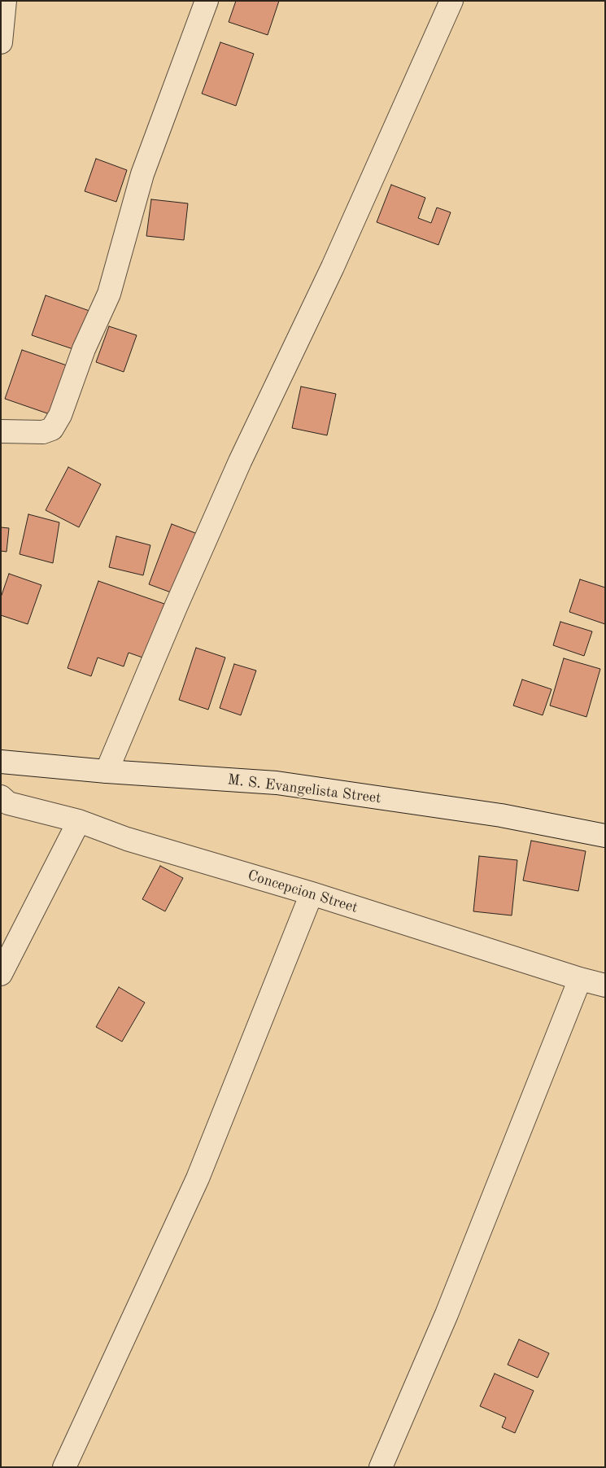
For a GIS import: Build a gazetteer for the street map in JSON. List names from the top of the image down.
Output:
{
  "streets": {
    "street": ["M. S. Evangelista Street", "Concepcion Street"]
  }
}
